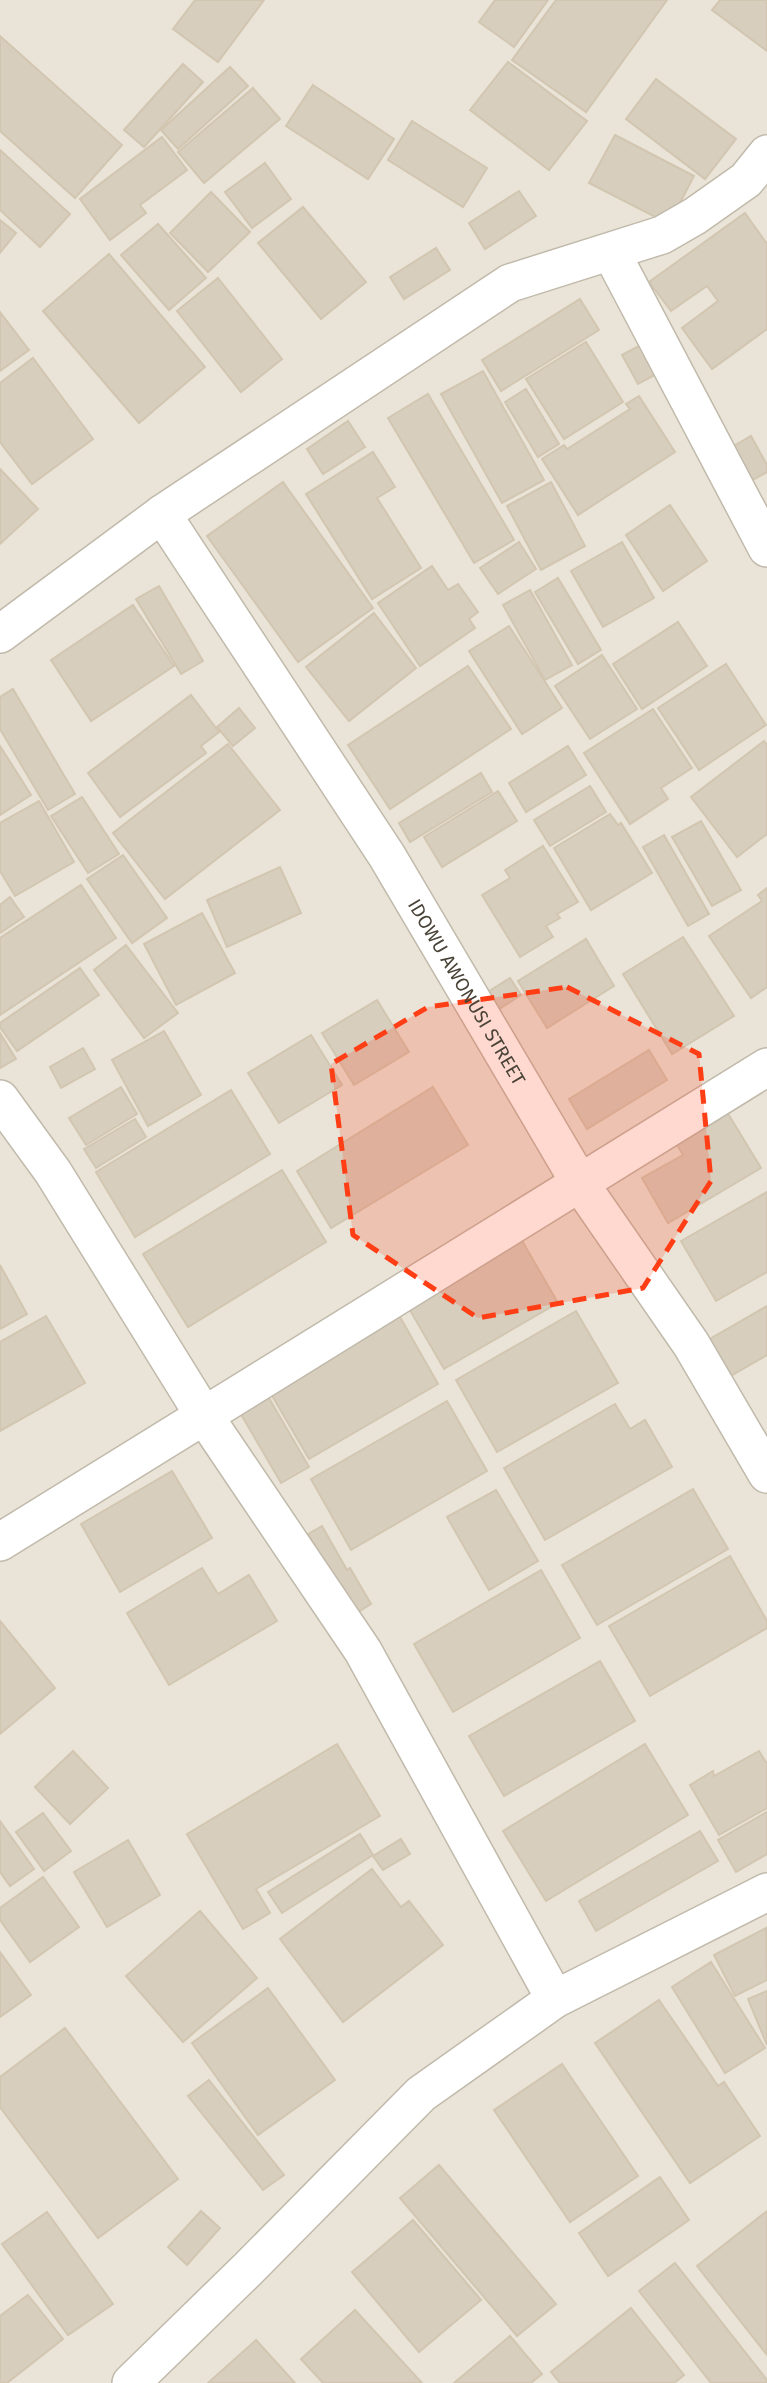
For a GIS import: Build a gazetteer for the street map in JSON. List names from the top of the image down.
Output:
{
  "streets": {
    "street": ["IDOWU AWONUSI STREET"]
  }
}
